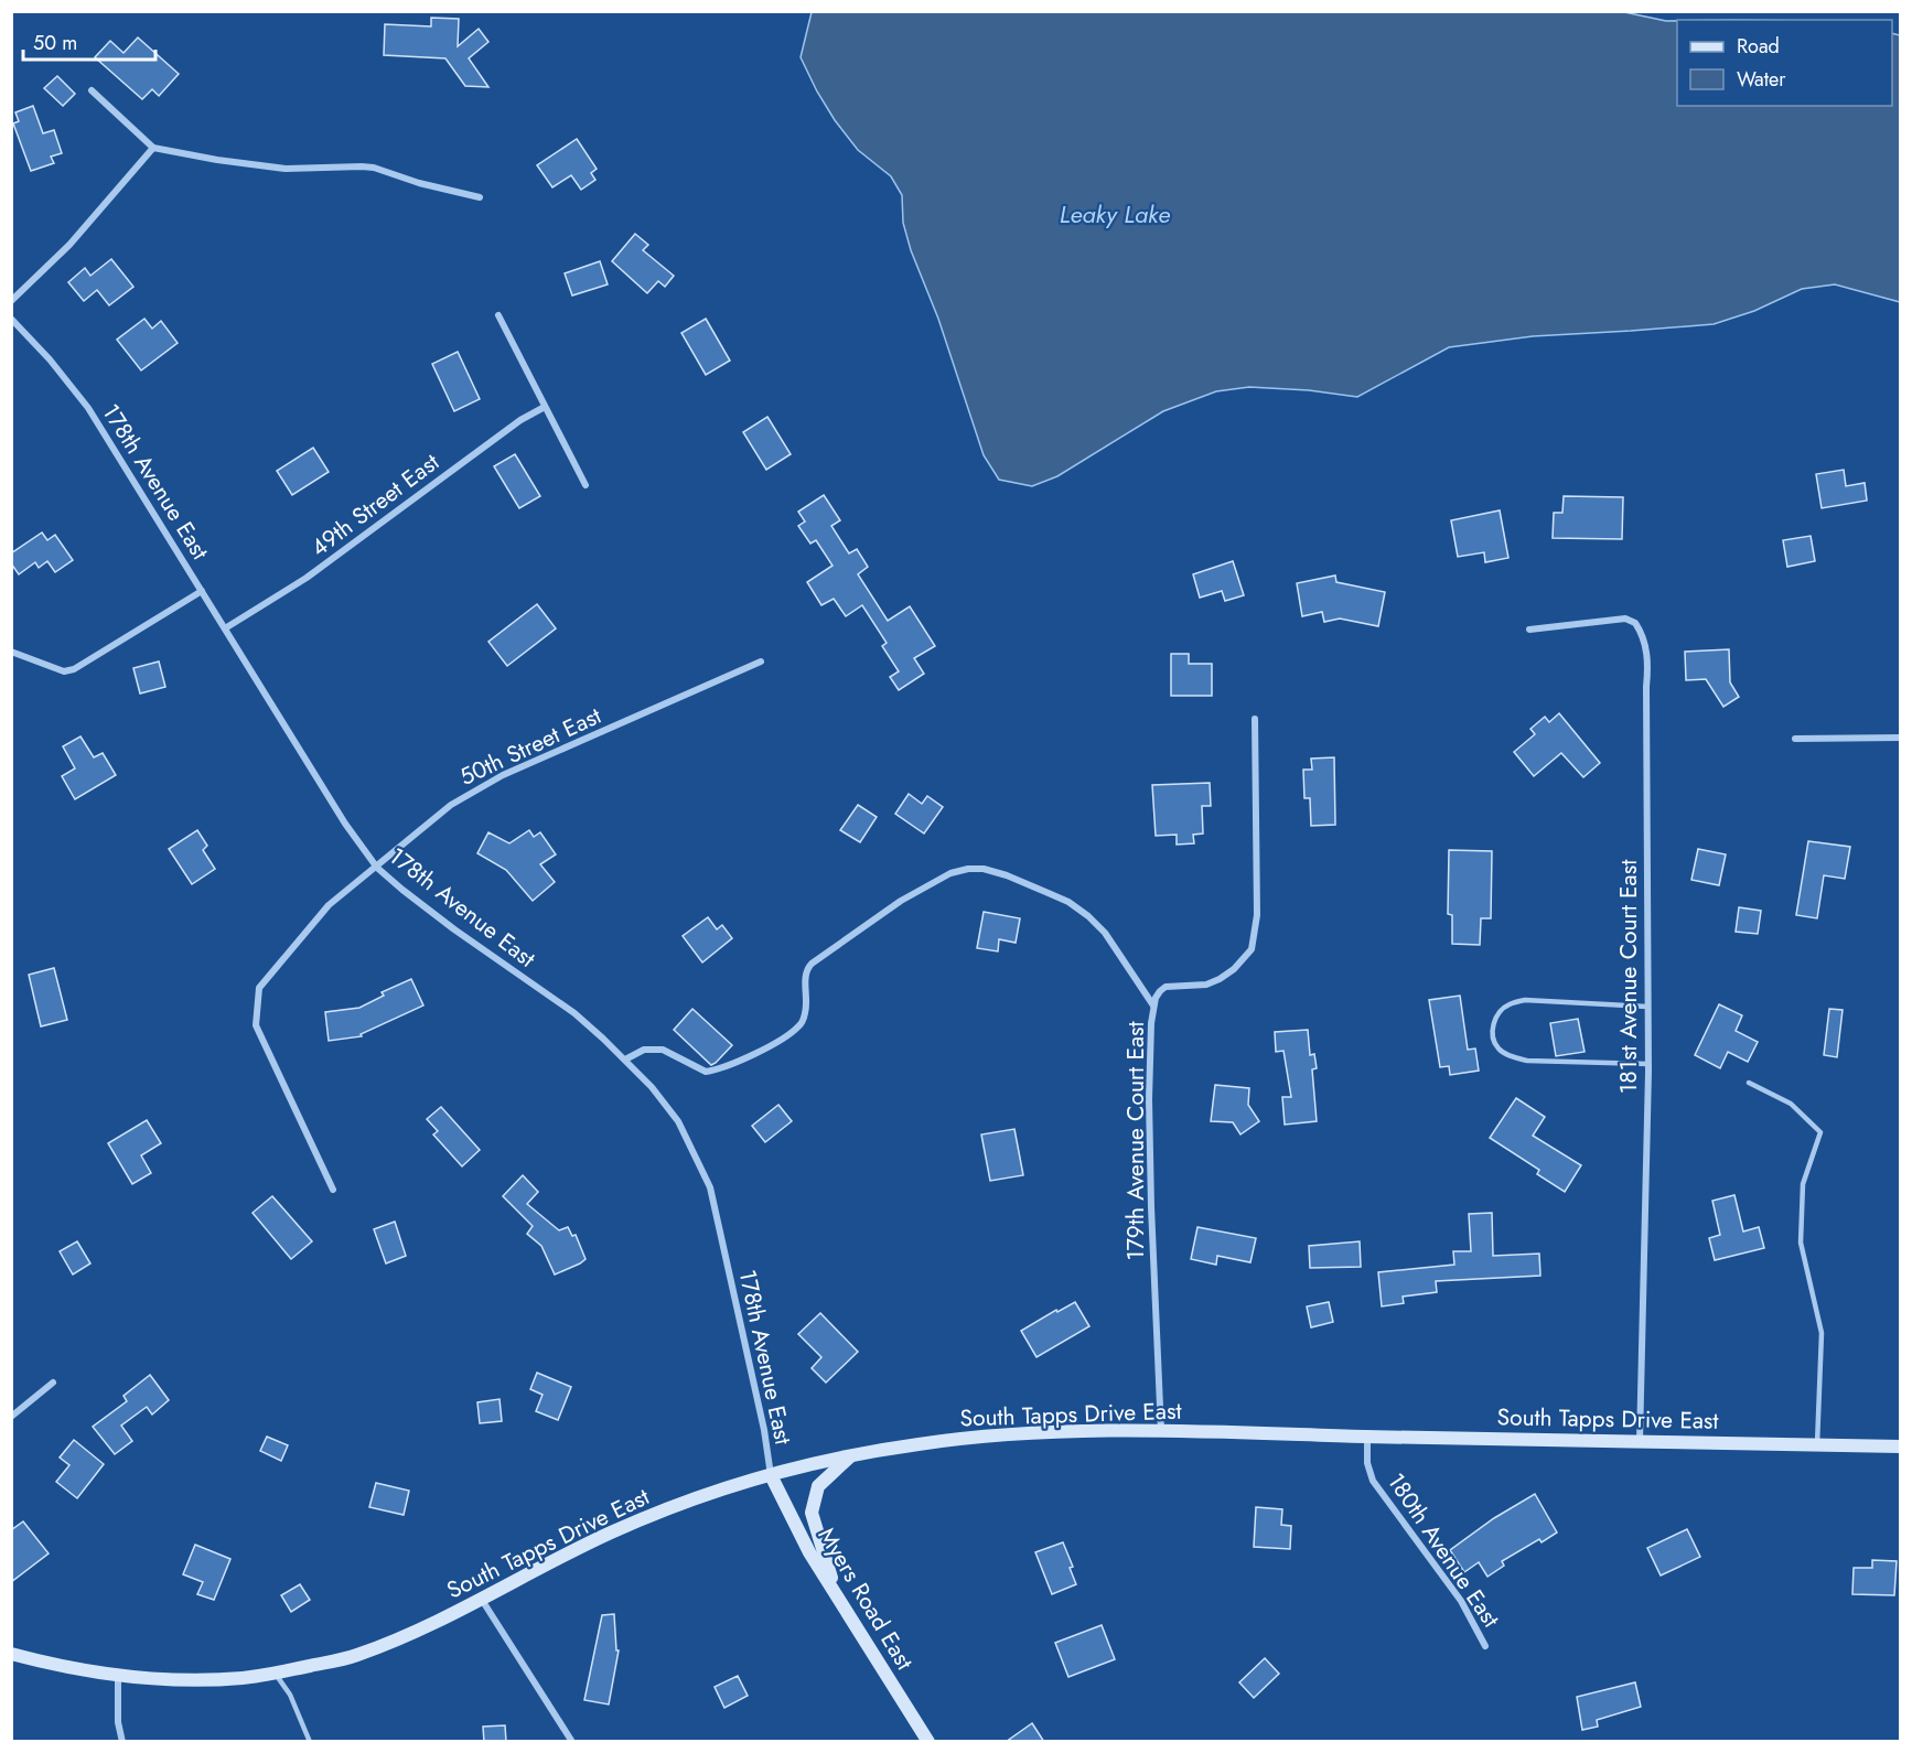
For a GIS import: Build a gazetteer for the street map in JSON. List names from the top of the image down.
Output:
{
  "streets": {
    "street": [
      "178th Avenue East",
      "49th Street East",
      "50th Street East",
      "181st Avenue Court East",
      "179th Avenue Court East",
      "South Tapps Drive East",
      "180th Avenue East",
      "Myers Road East"
    ]
  },
  "crossings": [
    ["178th Avenue East", "49th Street East"],
    ["178th Avenue East", "50th Street East"],
    ["178th Avenue East", "South Tapps Drive East"],
    ["178th Avenue East", "Myers Road East"],
    ["181st Avenue Court East", "South Tapps Drive East"],
    ["179th Avenue Court East", "South Tapps Drive East"],
    ["South Tapps Drive East", "180th Avenue East"],
    ["South Tapps Drive East", "Myers Road East"]
  ],
  "water": ["Leaky Lake"],
  "legend": ["Road", "Water"],
  "scale_bar": "50 m"
}
